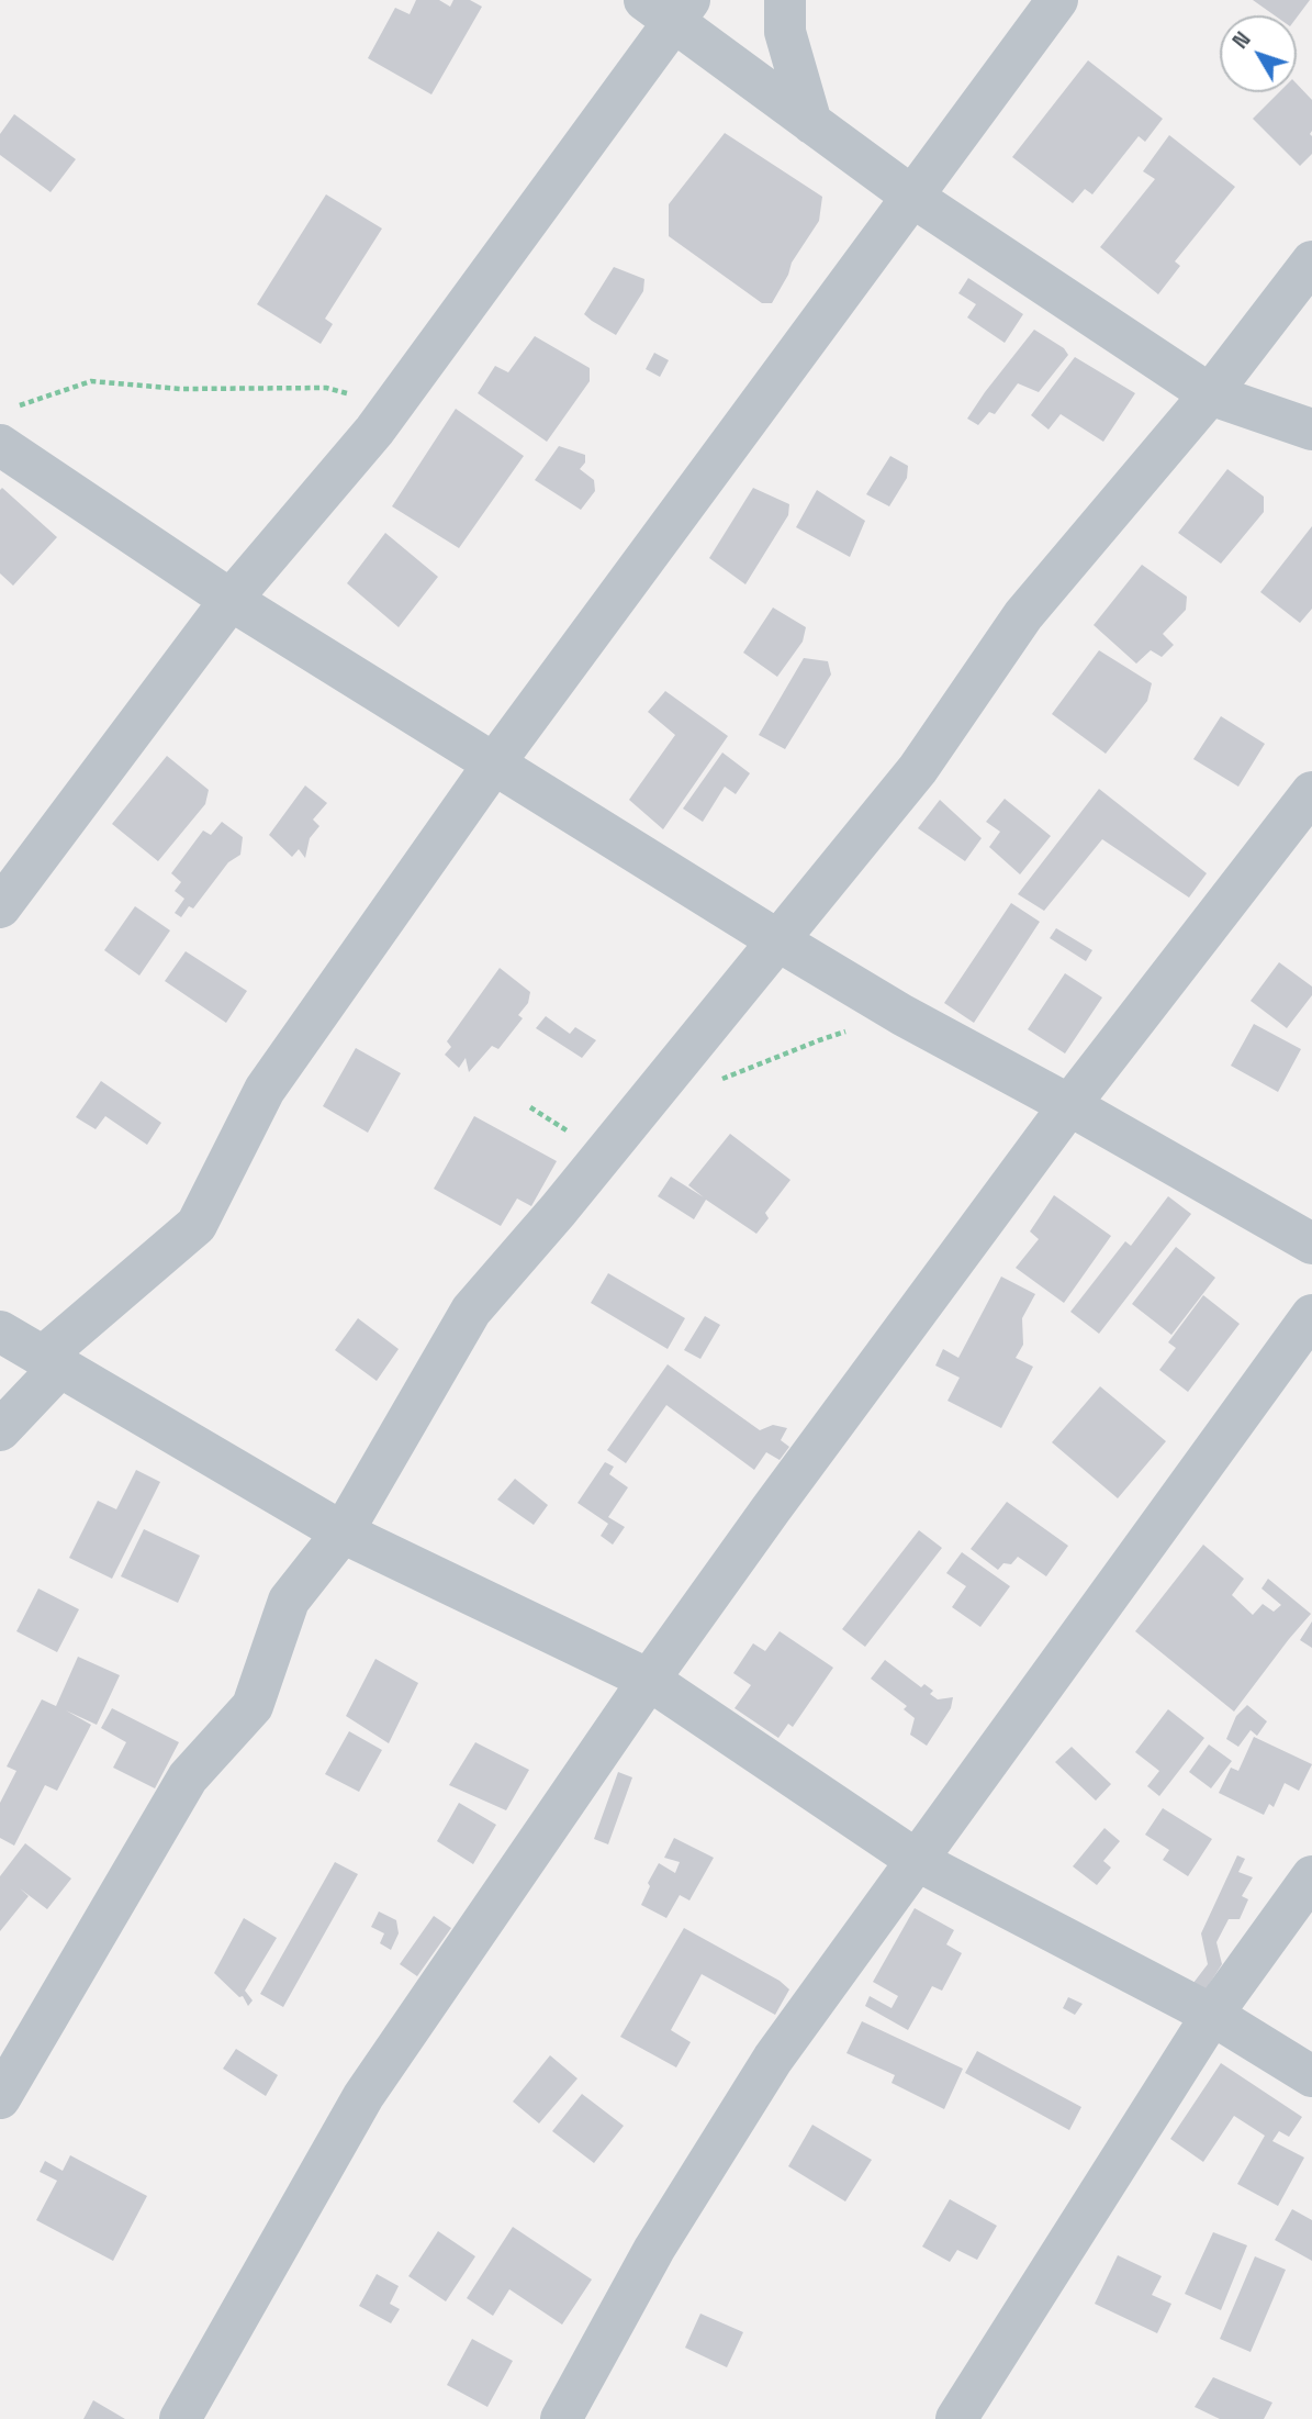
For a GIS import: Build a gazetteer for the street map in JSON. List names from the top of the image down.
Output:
{
  "north": "top left"
}
